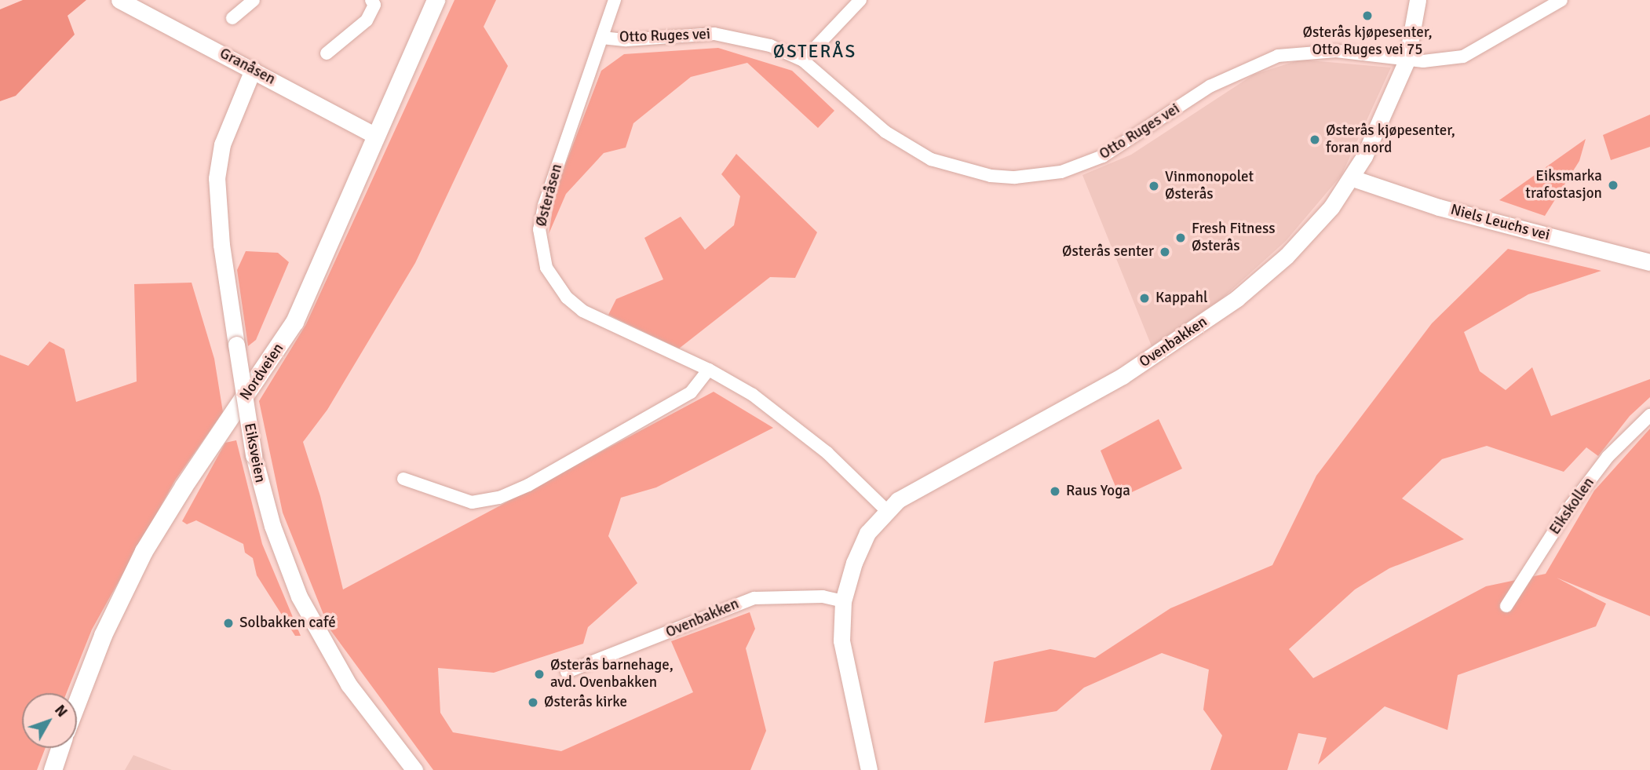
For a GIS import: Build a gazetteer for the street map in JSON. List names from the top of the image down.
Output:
{
  "streets": {
    "main road": ["Nordveien"],
    "street": [
      "Otto Ruges vei",
      "Granåsen",
      "Østeråsen",
      "Niels Leuchs vei",
      "Ovenbakken",
      "Eiksveien",
      "Eikskollen"
    ]
  },
  "crossings": [
    ["Otto Ruges vei", "Østeråsen"],
    ["Otto Ruges vei", "Ovenbakken"],
    ["Granåsen", "Nordveien"],
    ["Granåsen", "Eiksveien"],
    ["Østeråsen", "Ovenbakken"],
    ["Niels Leuchs vei", "Ovenbakken"]
  ],
  "districts": ["ØSTERÅS"],
  "places": [
    "Østerås kjøpesenter, Otto Ruges vei 75",
    "Østerås kjøpesenter, foran nord",
    "Eiksmarka trafostasjon",
    "Vinmonopolet Østerås",
    "Fresh Fitness Østerås",
    "Østerås senter",
    "Kappahl",
    "Raus Yoga",
    "Solbakken café",
    "Østerås barnehage, avd. Ovenbakken",
    "Østerås kirke"
  ],
  "north": "top right"
}
